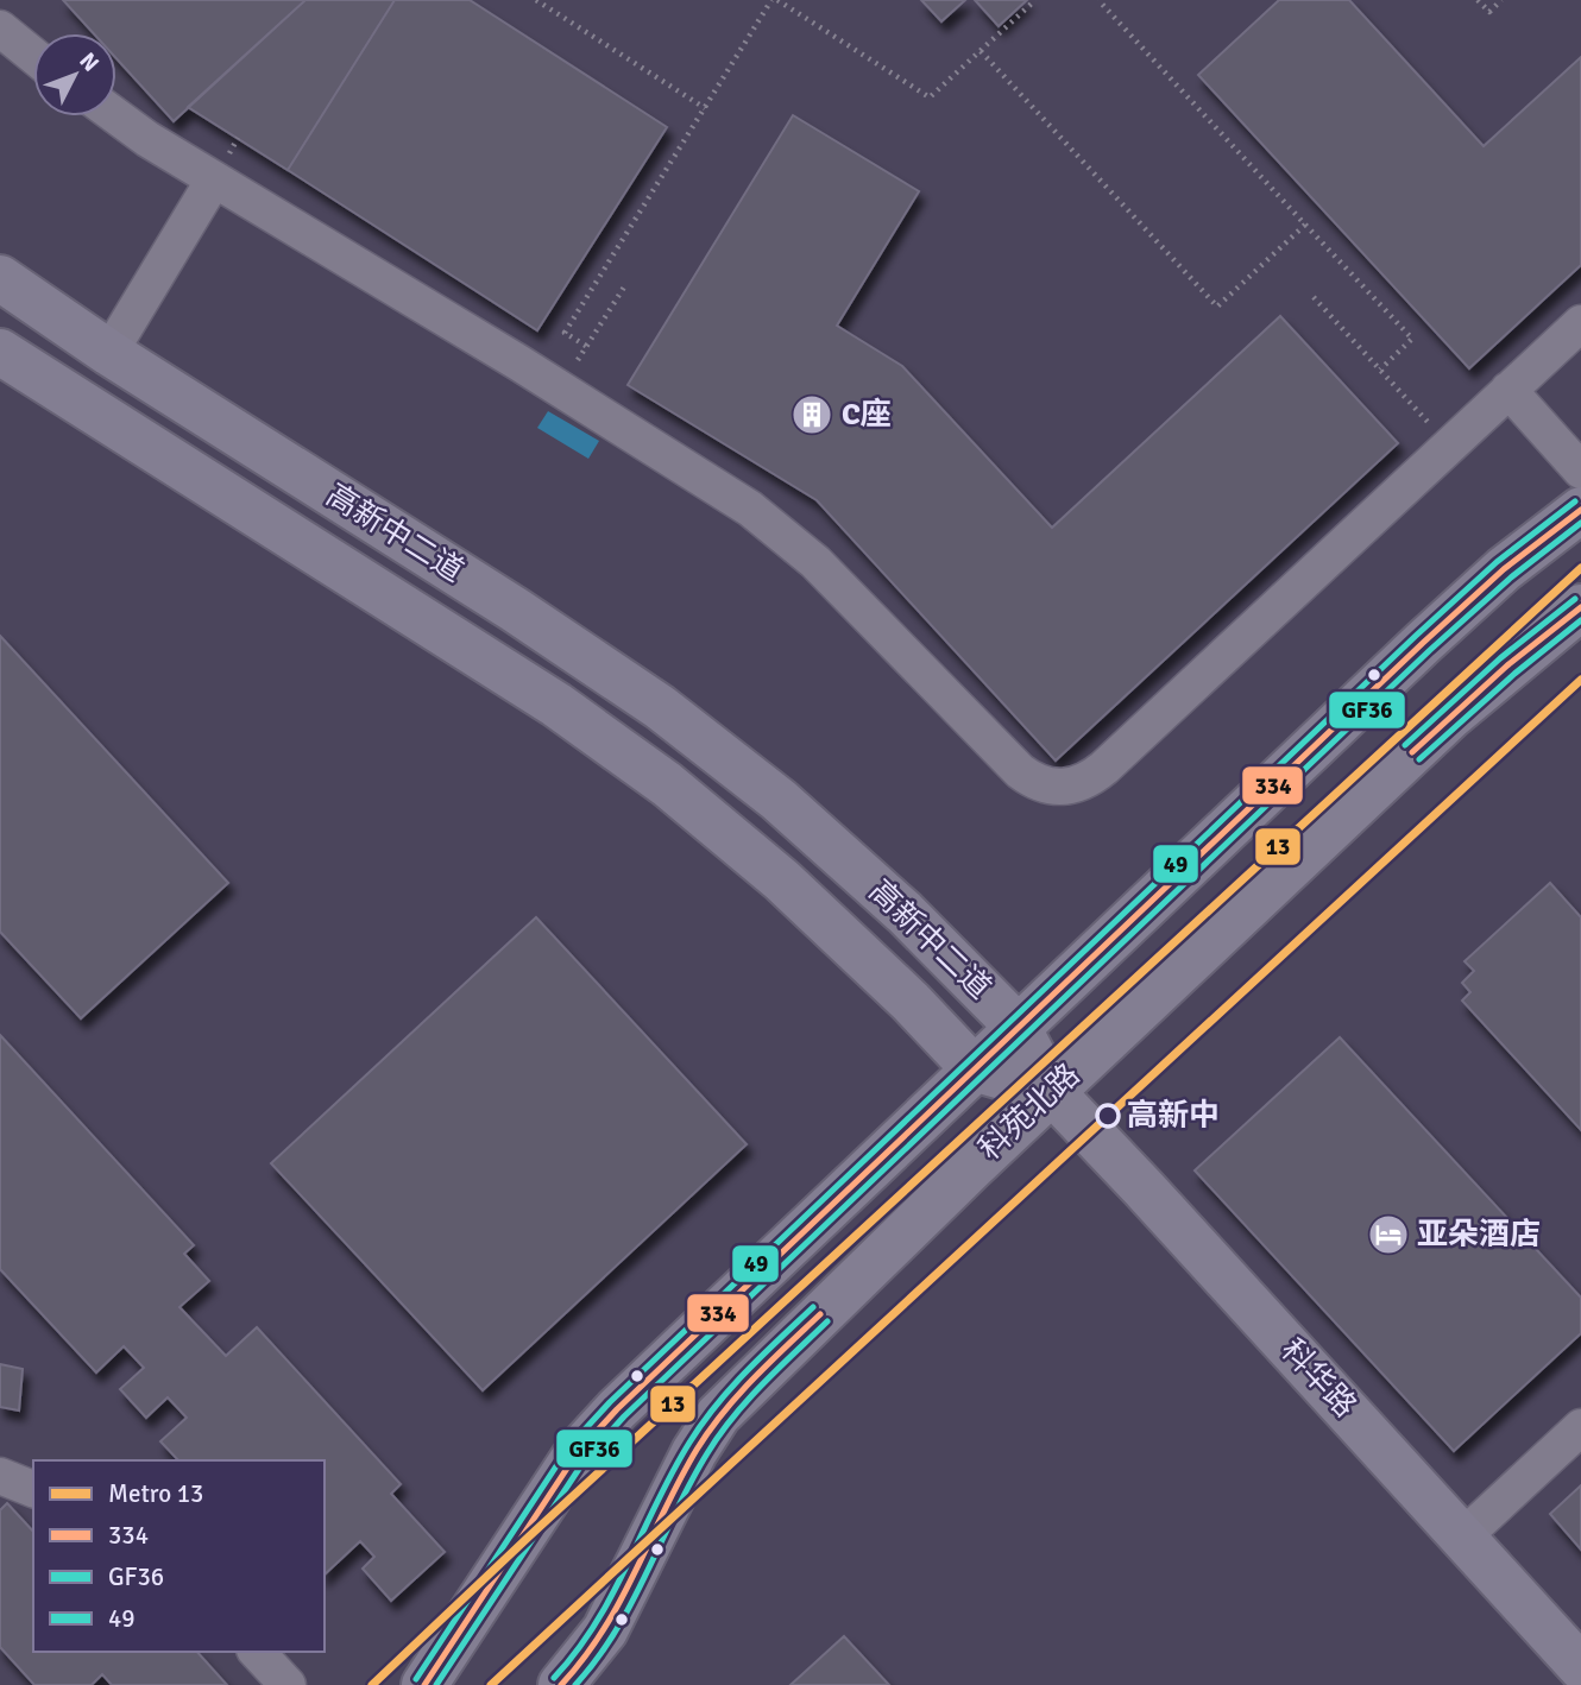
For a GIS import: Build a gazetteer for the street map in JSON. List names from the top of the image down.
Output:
{
  "streets": {
    "main road": ["高新中二道", "科苑北路", "科华路"]
  },
  "crossings": [
    ["高新中二道", "科苑北路"],
    ["高新中二道", "科华路"],
    ["科苑北路", "科华路"]
  ],
  "places": {
    "building": ["C座"],
    "other": ["高新中"],
    "hotel": ["亚朵酒店"]
  },
  "lines": [
    "transit line 49",
    "transit line 334",
    "transit line GF36",
    "metro line 13"
  ],
  "legend": [
    "Metro 13",
    "334",
    "GF36",
    "49"
  ],
  "north": "top right"
}
